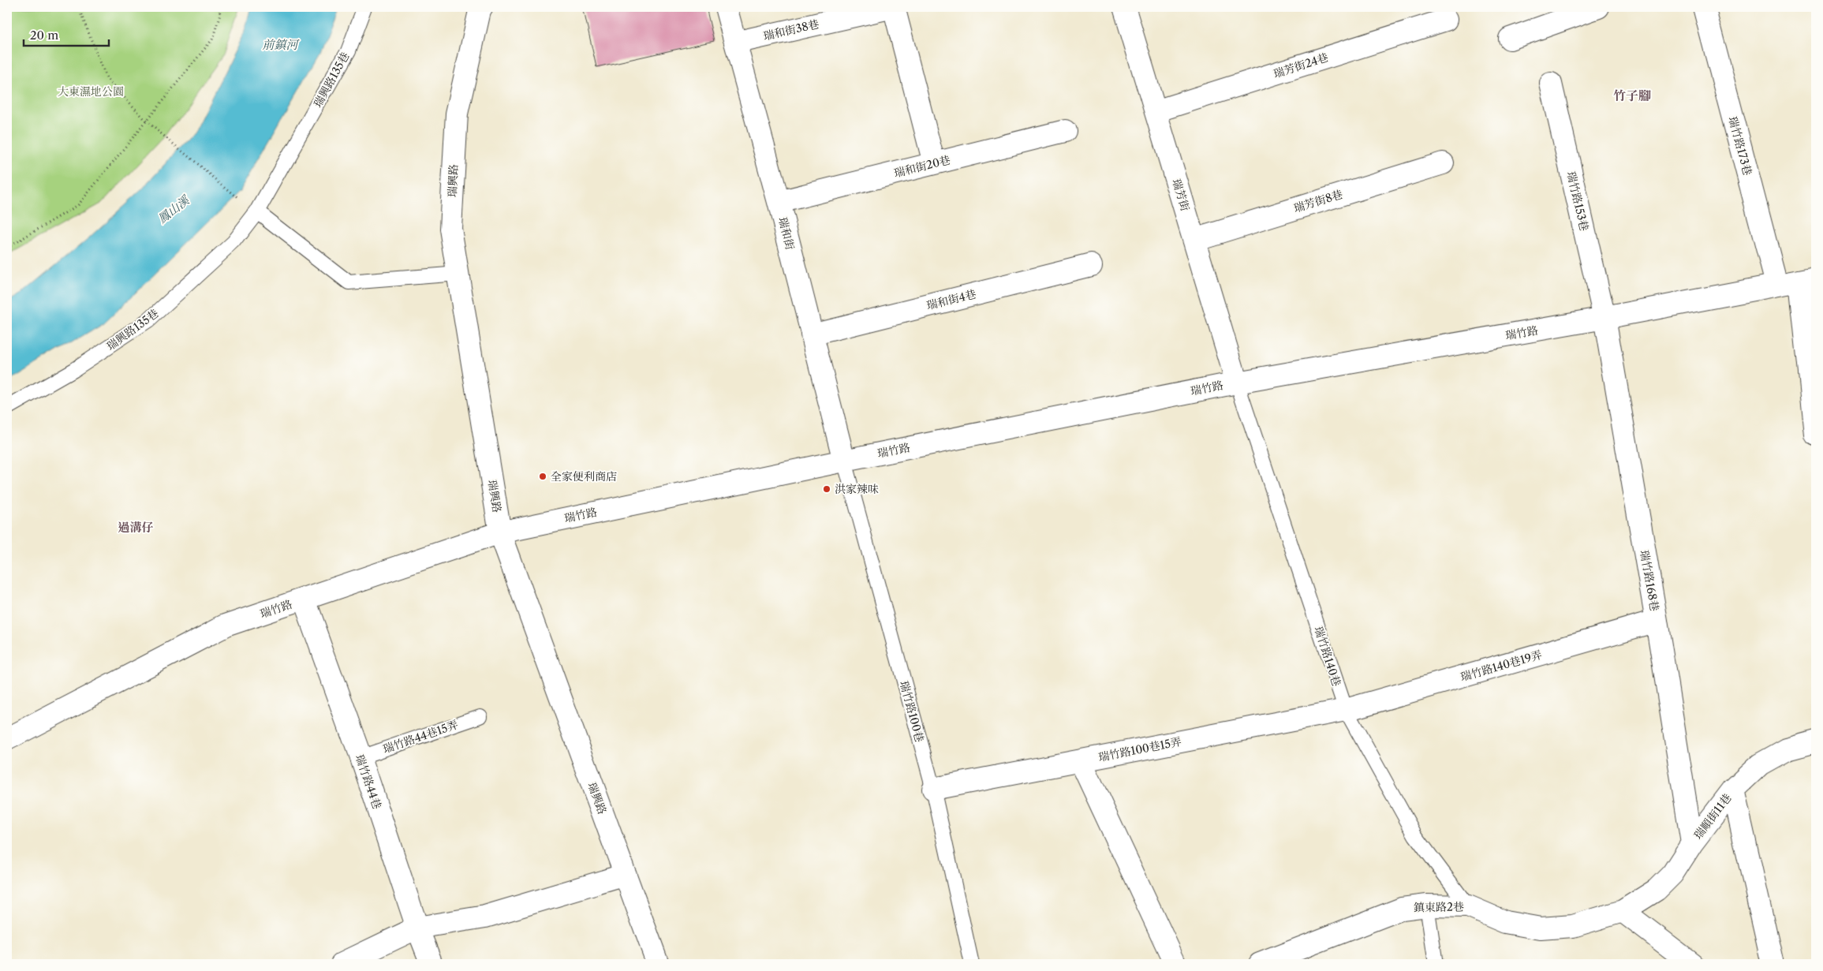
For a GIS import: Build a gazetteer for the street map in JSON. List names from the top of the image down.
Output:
{
  "streets": {
    "street": [
      "瑞和街38巷",
      "瑞芳街24巷",
      "瑞竹路173巷",
      "瑞和街20巷",
      "瑞興路",
      "瑞芳街",
      "瑞芳街8巷",
      "瑞竹路153巷",
      "瑞和街",
      "瑞和街4巷",
      "瑞竹路",
      "瑞竹路168巷",
      "瑞竹路140巷19弄",
      "瑞竹路100巷15弄",
      "瑞竹路44巷",
      "瑞順街11巷",
      "鎮東路2巷"
    ],
    "lane": [
      "瑞興路135巷",
      "瑞竹路140巷",
      "瑞竹路100巷",
      "瑞竹路44巷15弄"
    ]
  },
  "crossings": [
    ["瑞和街38巷", "瑞和街"],
    ["瑞芳街24巷", "瑞芳街"],
    ["瑞竹路173巷", "瑞竹路"],
    ["瑞和街20巷", "瑞和街"],
    ["瑞興路", "瑞竹路"],
    ["瑞芳街", "瑞芳街8巷"],
    ["瑞芳街", "瑞竹路"],
    ["瑞芳街", "瑞竹路140巷"],
    ["瑞竹路153巷", "瑞竹路"],
    ["瑞竹路153巷", "瑞竹路168巷"],
    ["瑞和街", "瑞和街4巷"],
    ["瑞和街", "瑞竹路"],
    ["瑞和街", "瑞竹路100巷"],
    ["瑞竹路", "瑞竹路168巷"],
    ["瑞竹路", "瑞竹路140巷"],
    ["瑞竹路", "瑞竹路100巷"],
    ["瑞竹路", "瑞竹路44巷"],
    ["瑞竹路168巷", "瑞竹路140巷19弄"],
    ["瑞竹路168巷", "瑞順街11巷"],
    ["瑞竹路140巷", "瑞竹路140巷19弄"],
    ["瑞竹路140巷", "瑞竹路100巷15弄"],
    ["瑞竹路140巷", "鎮東路2巷"],
    ["瑞竹路140巷19弄", "瑞竹路100巷15弄"],
    ["瑞竹路100巷", "瑞竹路100巷15弄"],
    ["瑞竹路44巷15弄", "瑞竹路44巷"],
    ["瑞順街11巷", "鎮東路2巷"]
  ],
  "districts": ["竹子腳", "過溝仔"],
  "water": ["前鎮河", "鳳山溪"],
  "parks": ["大東濕地公園"],
  "places": ["全家便利商店", "洪家辣味"],
  "scale_bar": "20 m"
}
